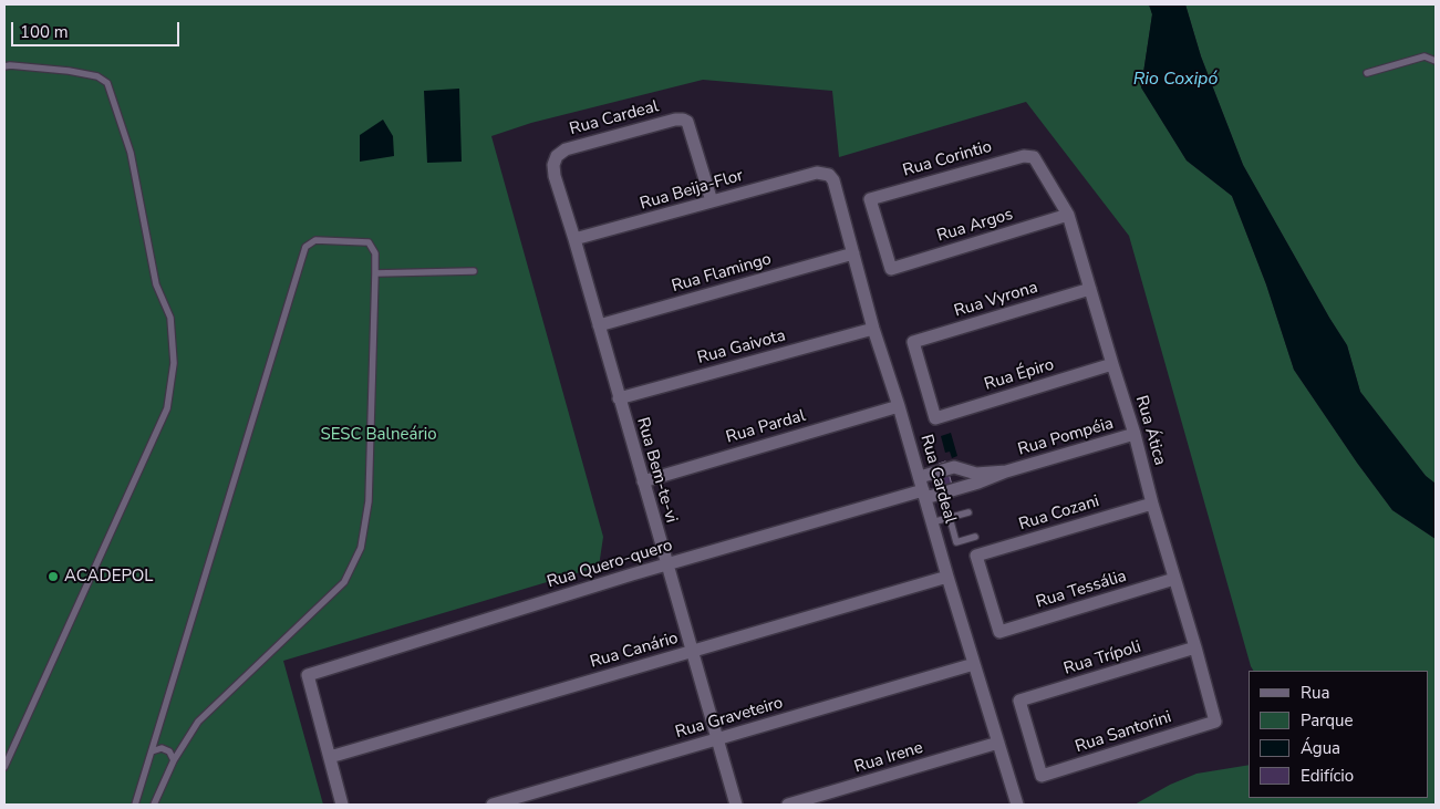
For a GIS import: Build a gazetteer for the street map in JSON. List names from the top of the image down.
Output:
{
  "streets": {
    "street": [
      "Rua Cardeal",
      "Rua Corintio",
      "Rua Beija-Flor",
      "Rua Argos",
      "Rua Flamingo",
      "Rua Vyrona",
      "Rua Gaivota",
      "Rua Épiro",
      "Rua Pardal",
      "Rua Ática",
      "Rua Pompéia",
      "Rua Bem-te-vi",
      "Rua Cozani",
      "Rua Quero-quero",
      "Rua Tessália",
      "Rua Canário",
      "Rua Trípoli",
      "Rua Graveteiro",
      "Rua Santorini",
      "Rua Irene"
    ]
  },
  "crossings": [
    ["Rua Cardeal", "Rua Beija-Flor"],
    ["Rua Cardeal", "Rua Flamingo"],
    ["Rua Cardeal", "Rua Gaivota"],
    ["Rua Cardeal", "Rua Pardal"],
    ["Rua Cardeal", "Rua Pompéia"],
    ["Rua Cardeal", "Rua Bem-te-vi"],
    ["Rua Cardeal", "Rua Quero-quero"],
    ["Rua Cardeal", "Rua Canário"],
    ["Rua Cardeal", "Rua Graveteiro"],
    ["Rua Cardeal", "Rua Irene"],
    ["Rua Corintio", "Rua Argos"],
    ["Rua Corintio", "Rua Ática"],
    ["Rua Beija-Flor", "Rua Bem-te-vi"],
    ["Rua Argos", "Rua Ática"],
    ["Rua Flamingo", "Rua Bem-te-vi"],
    ["Rua Vyrona", "Rua Épiro"],
    ["Rua Vyrona", "Rua Ática"],
    ["Rua Gaivota", "Rua Bem-te-vi"],
    ["Rua Épiro", "Rua Ática"],
    ["Rua Pardal", "Rua Bem-te-vi"],
    ["Rua Ática", "Rua Pompéia"],
    ["Rua Ática", "Rua Cozani"],
    ["Rua Ática", "Rua Tessália"],
    ["Rua Ática", "Rua Trípoli"],
    ["Rua Ática", "Rua Santorini"],
    ["Rua Pompéia", "Rua Quero-quero"],
    ["Rua Bem-te-vi", "Rua Quero-quero"],
    ["Rua Bem-te-vi", "Rua Canário"],
    ["Rua Bem-te-vi", "Rua Graveteiro"],
    ["Rua Cozani", "Rua Tessália"],
    ["Rua Quero-quero", "Rua Canário"],
    ["Rua Trípoli", "Rua Santorini"]
  ],
  "water": ["Rio Coxipó"],
  "parks": ["SESC Balneário"],
  "places": ["ACADEPOL"],
  "legend": [
    "Rua",
    "Parque",
    "Água",
    "Edifício"
  ],
  "scale_bar": "100 m"
}
